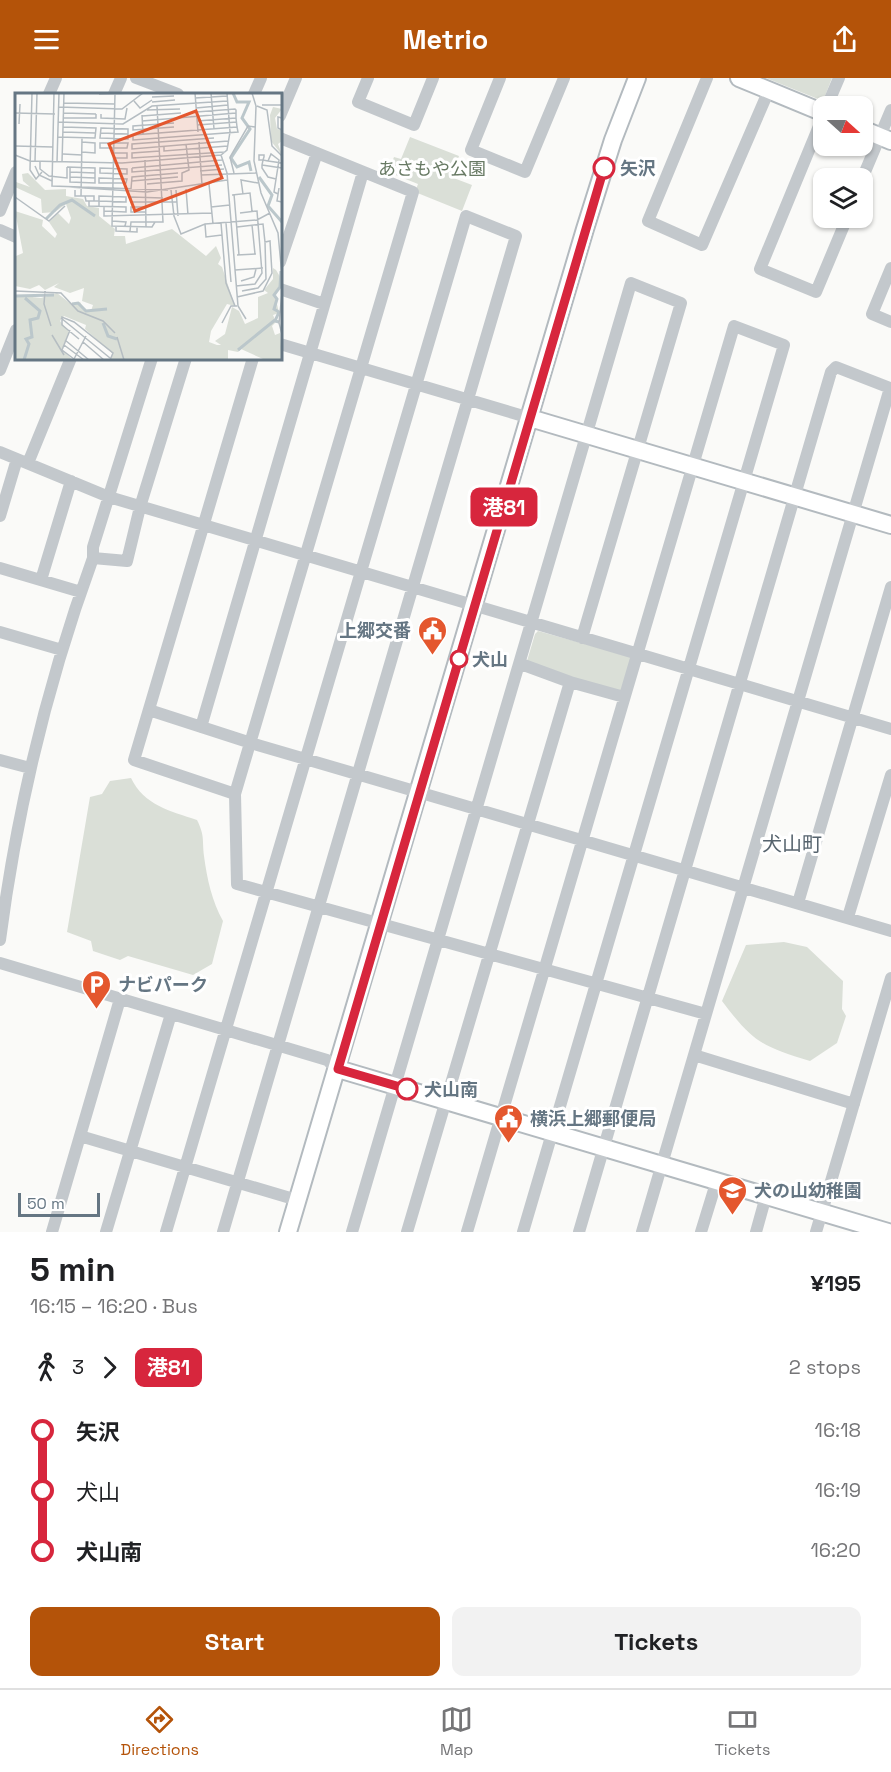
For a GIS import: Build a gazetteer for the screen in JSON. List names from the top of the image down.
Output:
{
  "districts": ["犬山町"],
  "parks": ["あさもや公園"],
  "places": {
    "other": ["矢沢", "犬山", "犬山南"],
    "public building": ["上郷交番", "横浜上郷郵便局"],
    "parking": ["ナビパーク"],
    "school or university": ["犬の山幼稚園"]
  },
  "lines": ["bus line 港81"],
  "scale_bar": "50 m",
  "north": "right",
  "page": {
    "header": "Metrio",
    "on_map": "港81",
    "scale": "50 m",
    "heading": ["5 min", "16:15 – 16:20 · Bus", "¥195"],
    "legs": ["3", "港81", "2 stops"],
    "list": [
      {
        "name": "矢沢",
        "value": "16:18"
      },
      {
        "name": "犬山",
        "value": "16:19"
      },
      {
        "name": "犬山南",
        "value": "16:20"
      }
    ],
    "buttons": ["Start", "Tickets"],
    "tabs": ["Directions", "Map", "Tickets"]
  }
}
